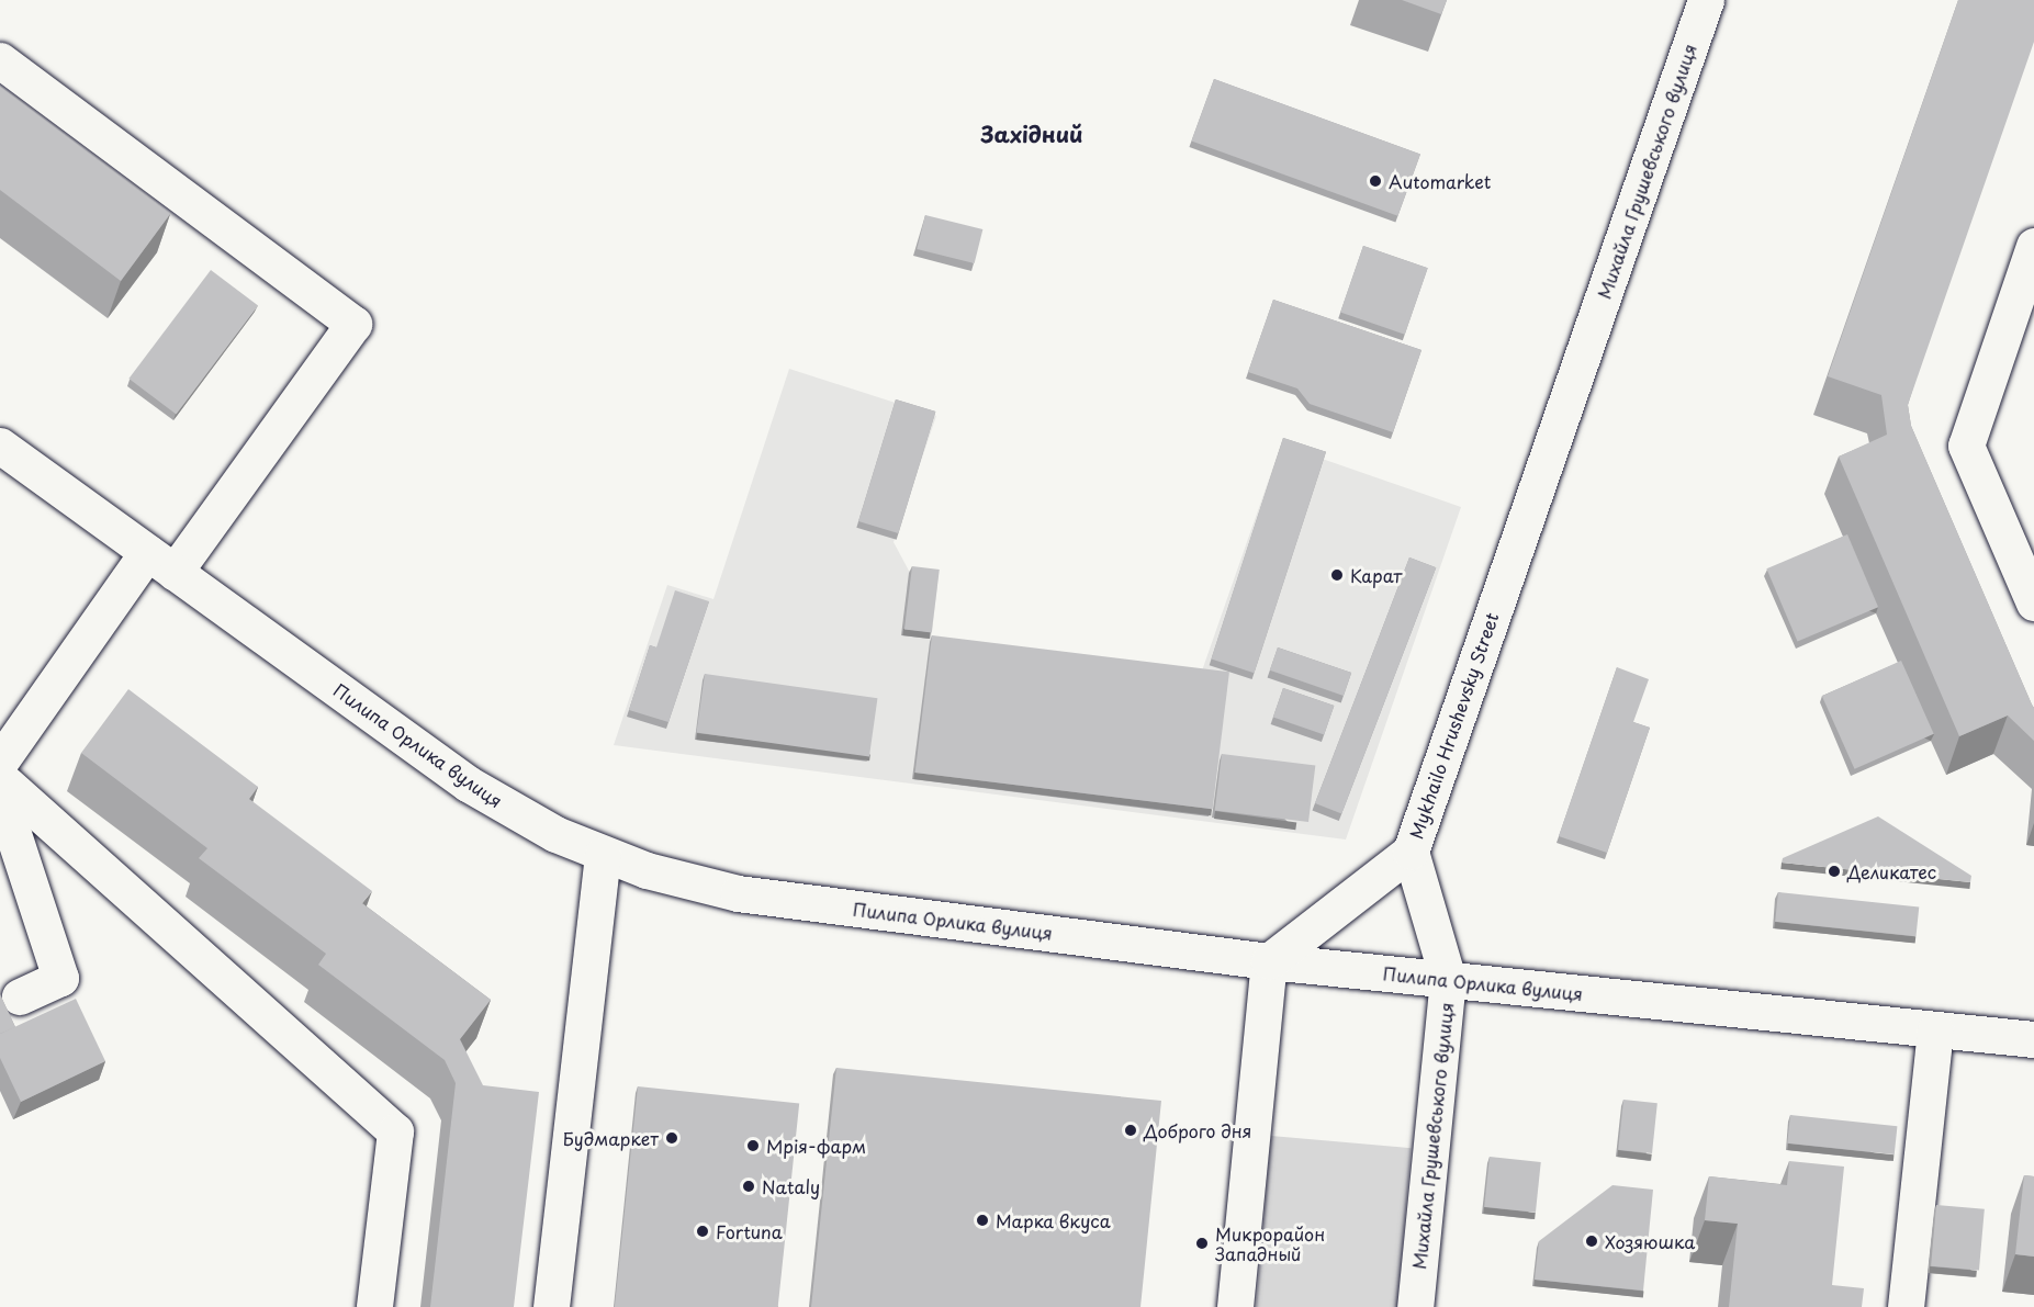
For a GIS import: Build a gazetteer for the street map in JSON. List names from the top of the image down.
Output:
{
  "streets": {
    "street": ["Михайла Грушевського вулиця", "Mykhailo Hrushevsky Street", "Пилипа Орлика вулиця"]
  },
  "crossings": [
    ["Михайла Грушевського вулиця", "Mykhailo Hrushevsky Street"],
    ["Михайла Грушевського вулиця", "Пилипа Орлика вулиця"],
    ["Mykhailo Hrushevsky Street", "Пилипа Орлика вулиця"]
  ],
  "districts": ["Західний"],
  "places": [
    "Automarket",
    "Карат",
    "Деликатес",
    "Доброго дня",
    "Будмаркет",
    "Мрія-фарм",
    "Nataly",
    "Марка вкуса",
    "Fortuna",
    "Хозяюшка",
    "Микрорайон Западный"
  ]
}
